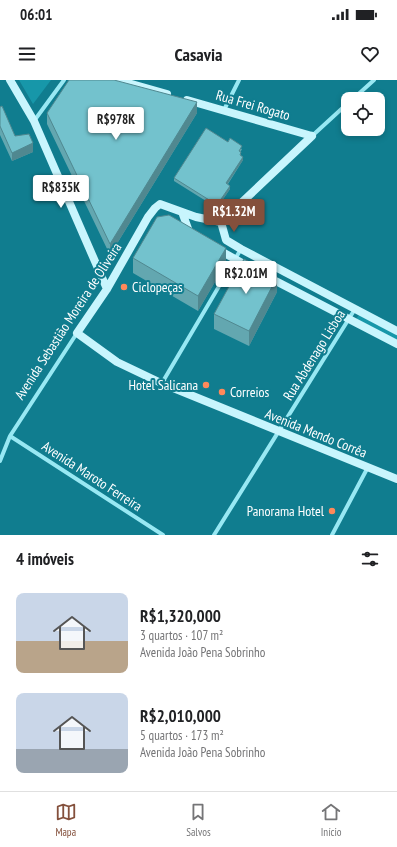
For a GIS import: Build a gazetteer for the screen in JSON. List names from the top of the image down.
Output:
{
  "streets": {
    "main road": ["Rua Frei Rogato", "Avenida Sebastião Moreira de Oliveira", "Avenida Mendo Corrêa"],
    "street": ["Rua Abdenago Lisboa", "Avenida Maroto Ferreira"]
  },
  "crossings": [
    ["Avenida Sebastião Moreira de Oliveira", "Avenida Mendo Corrêa"],
    ["Avenida Sebastião Moreira de Oliveira", "Avenida Maroto Ferreira"],
    ["Rua Abdenago Lisboa", "Avenida Mendo Corrêa"]
  ],
  "places": [
    "Ciclopeças",
    "Hotel Salicana",
    "Correios",
    "Panorama Hotel"
  ],
  "page": {
    "status": "06:01",
    "header": "Casavia",
    "price": [
      "R$978K",
      "R$835K",
      "R$1.32M",
      "R$2.01M"
    ],
    "heading": "4 imóveis",
    "list": [
      {
        "name": "R$1,320,000",
        "note": "3 quartos · 107 m² · Avenida João Pena Sobrinho"
      },
      {
        "name": "R$2,010,000",
        "note": "5 quartos · 173 m² · Avenida João Pena Sobrinho"
      }
    ],
    "tabs": ["Mapa", "Salvos", "Início"]
  }
}
